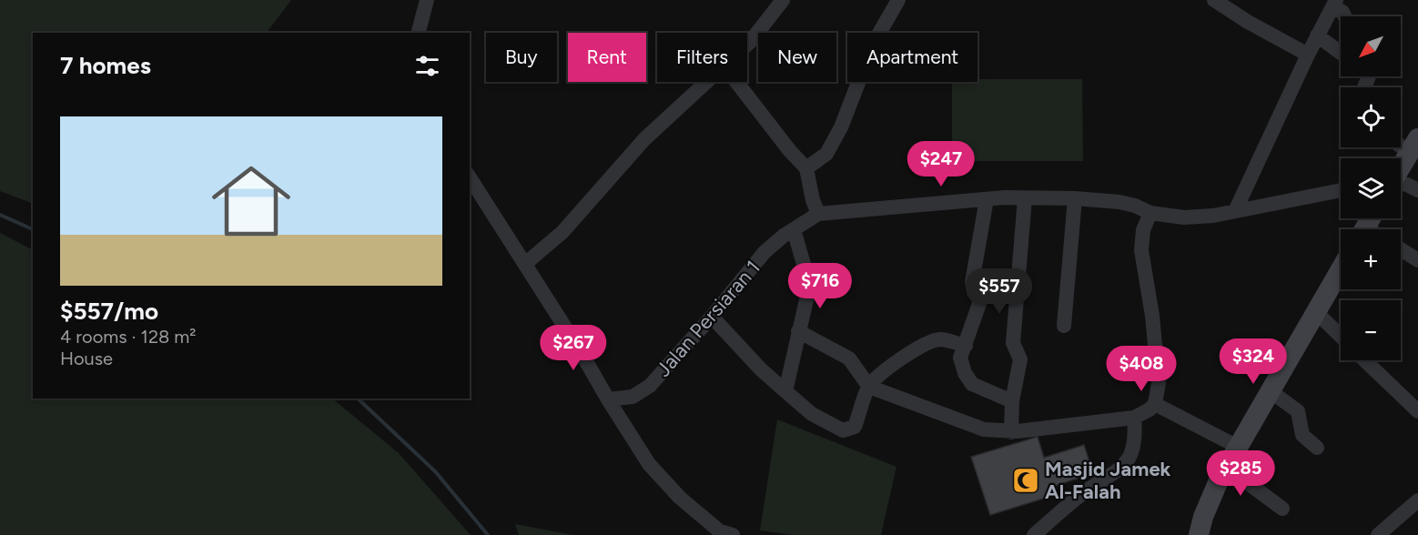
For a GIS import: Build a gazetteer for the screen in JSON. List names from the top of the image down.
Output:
{
  "streets": {
    "street": ["Jalan Persiaran 1"]
  },
  "places": {
    "mosque": ["Masjid Jamek Al-Falah"]
  },
  "north": "bottom left",
  "page": {
    "map_buttons": ["+", "−"],
    "chip": [
      "Buy",
      "Rent",
      "Filters",
      "New",
      "Apartment"
    ],
    "heading": "7 homes",
    "list": [
      {
        "name": "$557/mo",
        "note": "4 rooms · 128 m² · House"
      }
    ],
    "price": [
      "$247",
      "$716",
      "$557",
      "$267",
      "$324",
      "$408",
      "$285"
    ]
  }
}
